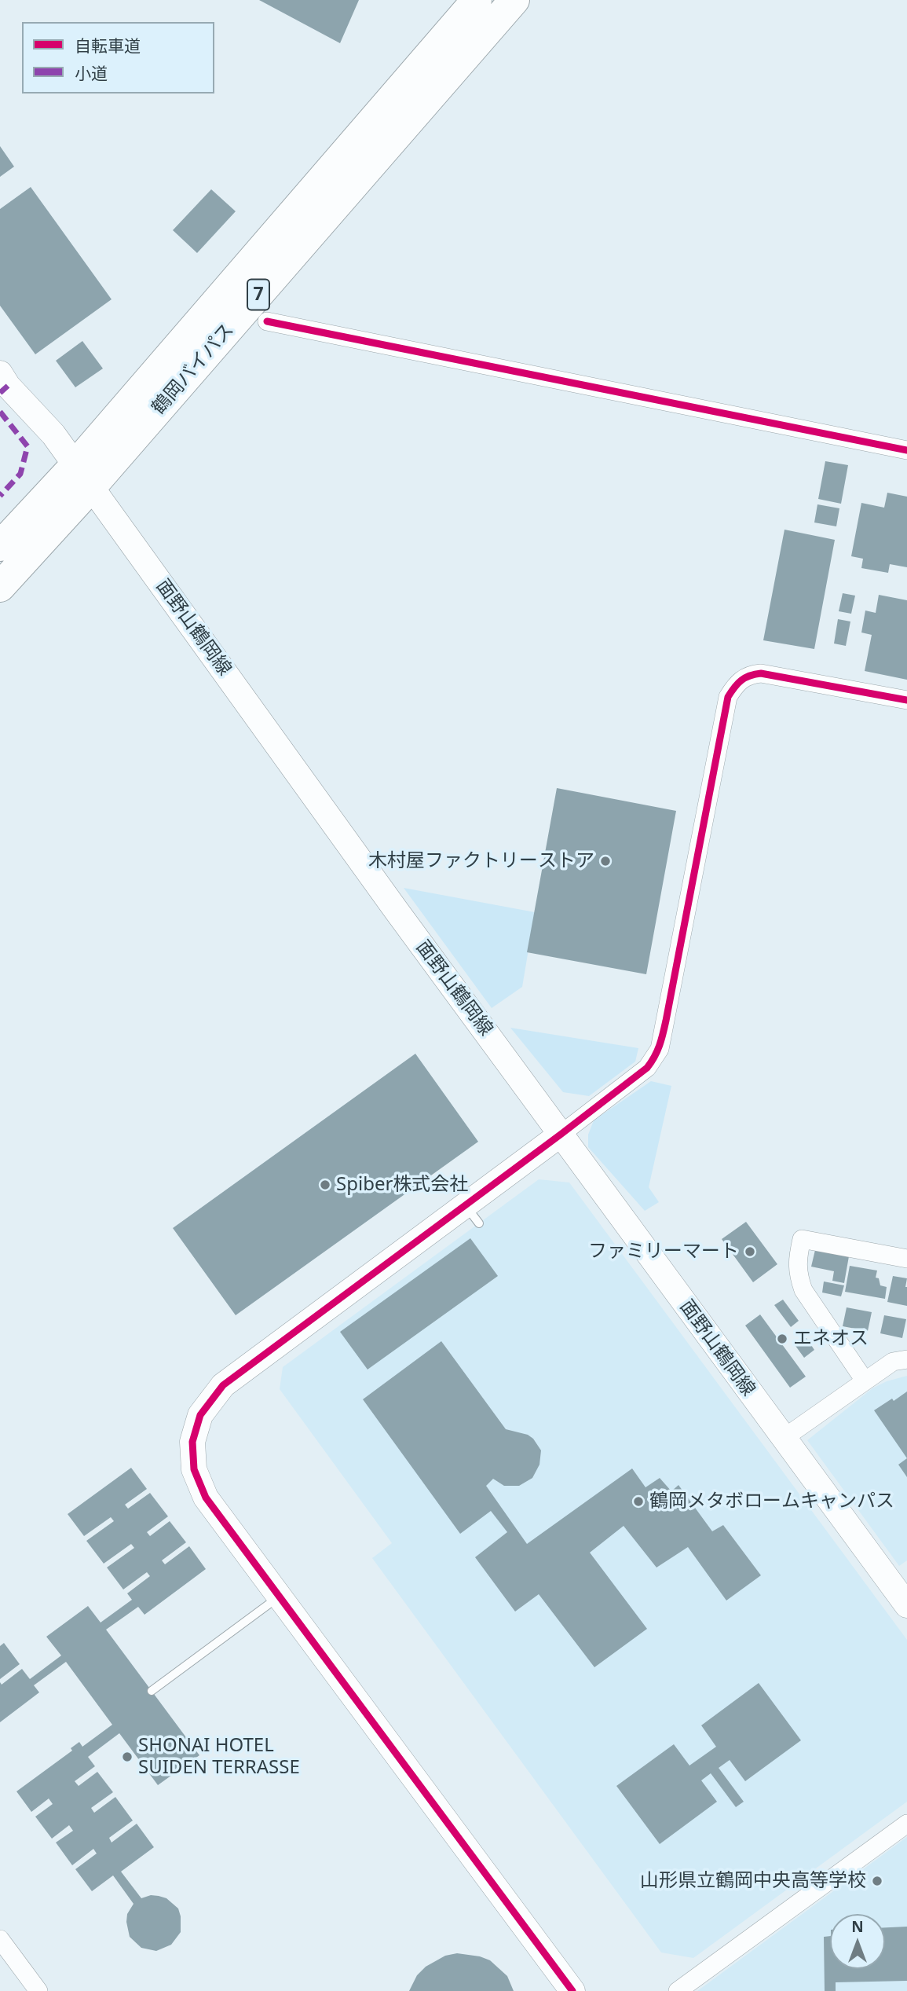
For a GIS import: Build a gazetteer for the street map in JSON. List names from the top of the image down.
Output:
{
  "streets": {
    "highway": ["7", "鶴岡バイパス"],
    "main road": ["面野山鶴岡線"]
  },
  "crossings": [
    ["鶴岡バイパス", "面野山鶴岡線"]
  ],
  "places": [
    "木村屋ファクトリーストア",
    "Spiber株式会社",
    "ファミリーマート",
    "エネオス",
    "鶴岡メタボロームキャンパス",
    "SHONAI HOTEL SUIDEN TERRASSE",
    "山形県立鶴岡中央高等学校"
  ],
  "legend": ["自転車道", "小道"],
  "north": "top"
}
